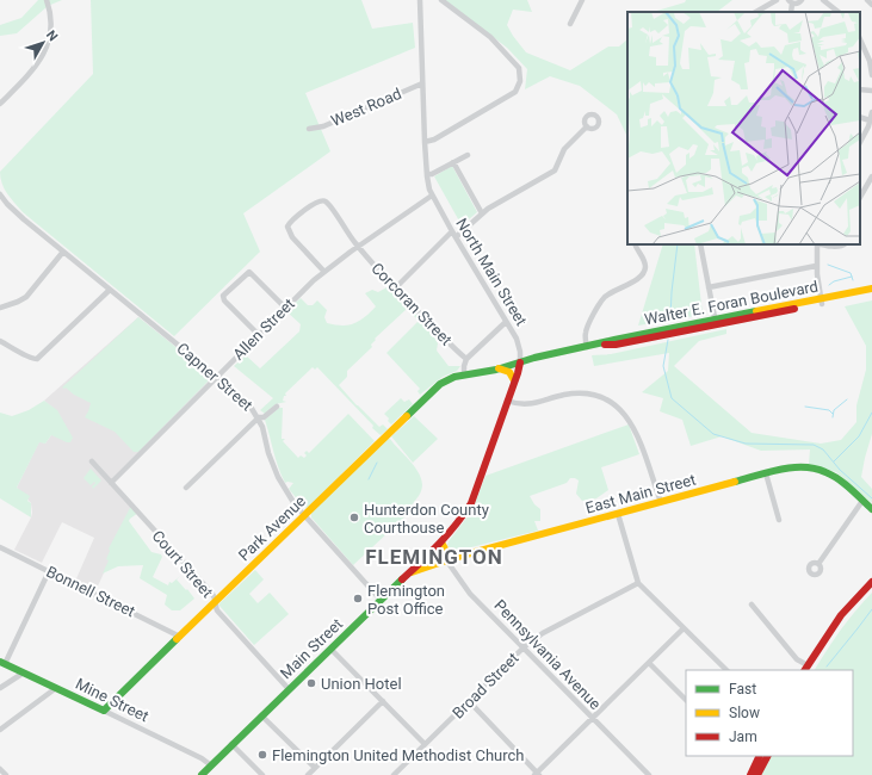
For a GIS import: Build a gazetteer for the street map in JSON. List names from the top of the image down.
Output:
{
  "streets": {
    "main road": [
      "North Main Street",
      "Walter E. Foran Boulevard",
      "East Main Street",
      "Park Avenue",
      "Main Street",
      "Pennsylvania Avenue",
      "Mine Street"
    ],
    "street": [
      "West Road",
      "Corcoran Street",
      "Allen Street",
      "Capner Street",
      "Court Street",
      "Bonnell Street",
      "Broad Street"
    ]
  },
  "crossings": [
    ["West Road", "North Main Street"],
    ["North Main Street", "Walter E. Foran Boulevard"],
    ["North Main Street", "Allen Street"],
    ["North Main Street", "Park Avenue"],
    ["North Main Street", "Main Street"],
    ["North Main Street", "Pennsylvania Avenue"],
    ["Walter E. Foran Boulevard", "Park Avenue"],
    ["Corcoran Street", "Allen Street"],
    ["Allen Street", "Capner Street"],
    ["Allen Street", "Court Street"],
    ["Capner Street", "Park Avenue"],
    ["Capner Street", "Main Street"],
    ["East Main Street", "Main Street"],
    ["East Main Street", "Pennsylvania Avenue"],
    ["Park Avenue", "Court Street"],
    ["Park Avenue", "Bonnell Street"],
    ["Park Avenue", "Mine Street"],
    ["Court Street", "Main Street"],
    ["Main Street", "Pennsylvania Avenue"],
    ["Main Street", "Mine Street"],
    ["Pennsylvania Avenue", "Broad Street"]
  ],
  "districts": ["FLEMINGTON"],
  "places": [
    "Hunterdon County Courthouse",
    "Flemington Post Office",
    "Union Hotel",
    "Flemington United Methodist Church"
  ],
  "legend": ["Fast", "Slow", "Jam"],
  "north": "top right"
}
